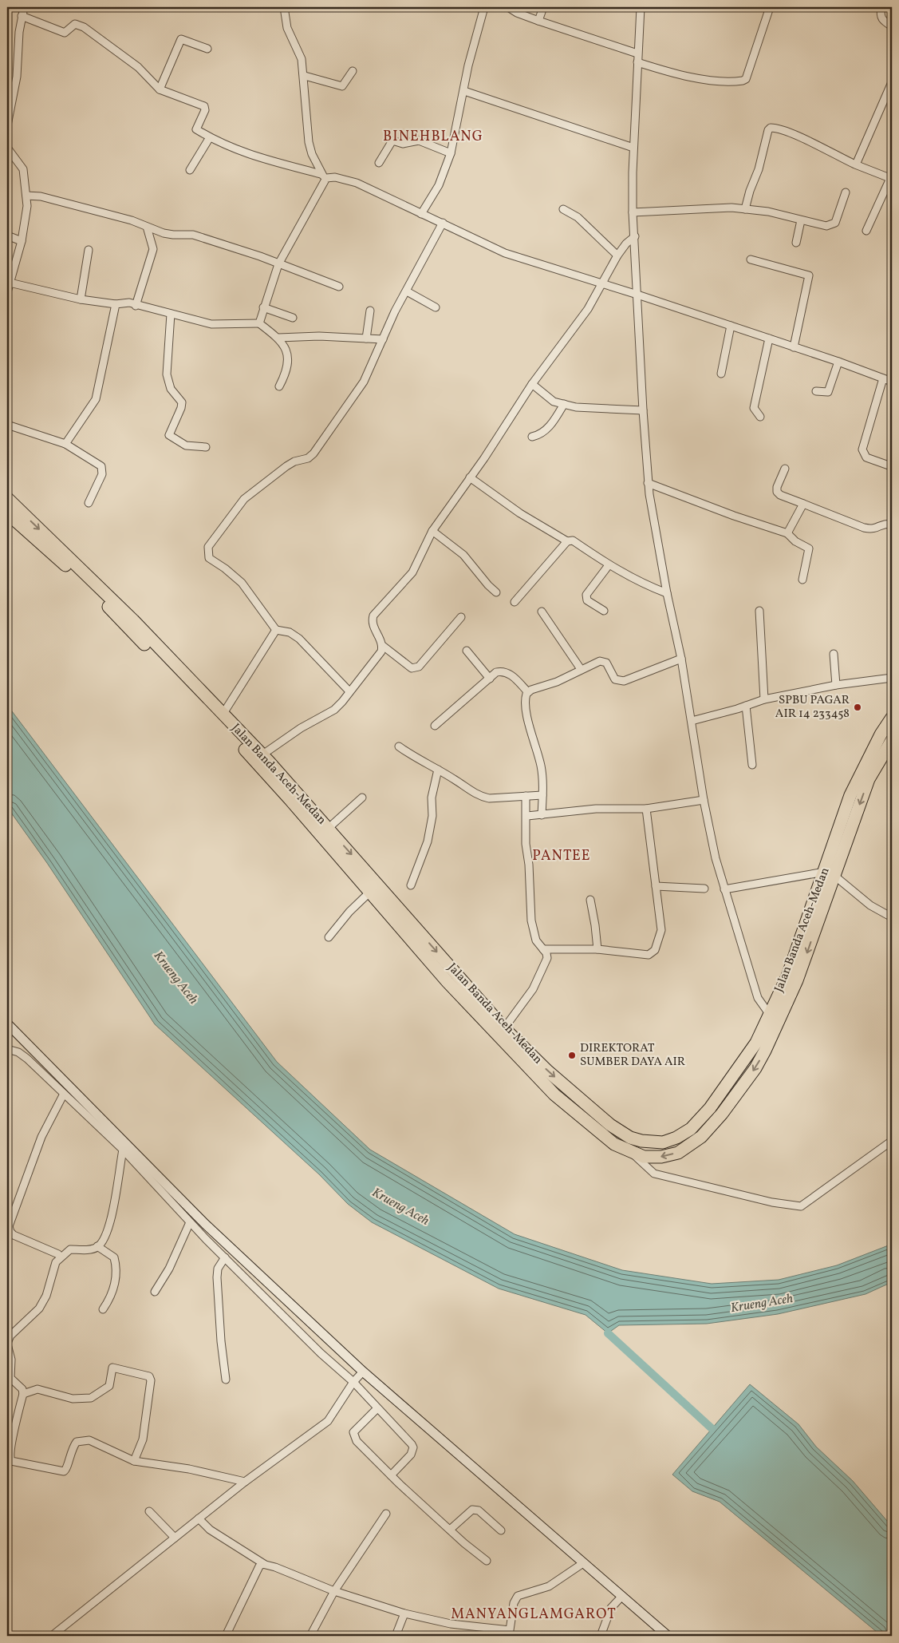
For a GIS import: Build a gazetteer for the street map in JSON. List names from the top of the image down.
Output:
{
  "streets": {
    "highway": ["Jalan Banda Aceh-Medan"]
  },
  "districts": ["BINEHBLANG", "PANTEE", "MANYANGLAMGAROT"],
  "water": ["Krueng Aceh"],
  "places": ["SPBU PAGAR AIR 14 233458", "DIREKTORAT SUMBER DAYA AIR"]
}
